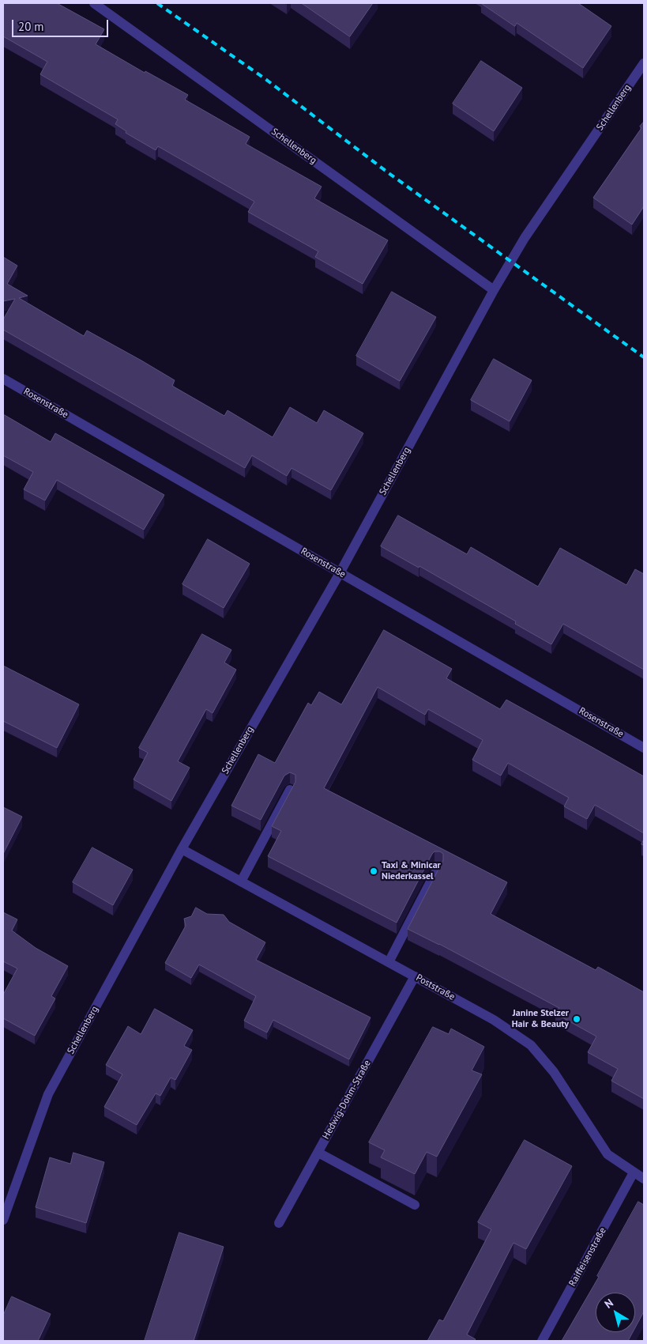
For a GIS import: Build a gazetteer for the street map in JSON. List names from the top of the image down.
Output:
{
  "streets": {
    "street": [
      "Schellenberg",
      "Rosenstraße",
      "Poststraße",
      "Hedwig-Dohm-Straße",
      "Raiffeisenstraße"
    ]
  },
  "crossings": [
    ["Schellenberg", "Rosenstraße"],
    ["Schellenberg", "Poststraße"],
    ["Poststraße", "Hedwig-Dohm-Straße"],
    ["Poststraße", "Raiffeisenstraße"]
  ],
  "places": ["Taxi & Minicar Niederkassel", "Janine Stelzer Hair & Beauty"],
  "scale_bar": "20 m",
  "north": "top left"
}
